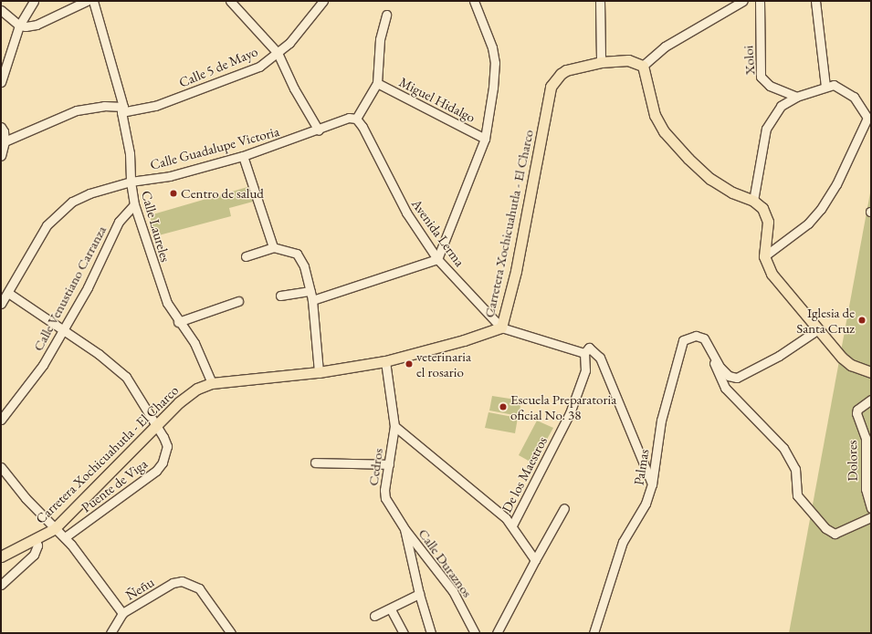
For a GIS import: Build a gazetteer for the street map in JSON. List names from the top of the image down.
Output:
{
  "streets": {
    "main road": ["Carretera Xochicuahutla - El Charco"],
    "street": [
      "Xoloi",
      "Calle 5 de Mayo",
      "Miguel Hidalgo",
      "Calle Guadalupe Victoria",
      "Calle Laureles",
      "Avenida Lerma",
      "Calle Venustiano Carranza",
      "Dolores",
      "Cedros",
      "Palmas",
      "De los Maestros",
      "Puente de Viga",
      "Calle Duraznos",
      "Ñeñu"
    ]
  },
  "crossings": [
    ["Calle 5 de Mayo", "Calle Laureles"],
    ["Calle Guadalupe Victoria", "Calle Laureles"],
    ["Calle Guadalupe Victoria", "Avenida Lerma"],
    ["Carretera Xochicuahutla - El Charco", "Calle Laureles"],
    ["Carretera Xochicuahutla - El Charco", "Avenida Lerma"],
    ["Carretera Xochicuahutla - El Charco", "Cedros"],
    ["Carretera Xochicuahutla - El Charco", "Puente de Viga"],
    ["Carretera Xochicuahutla - El Charco", "Ñeñu"],
    ["Calle Laureles", "Calle Venustiano Carranza"],
    ["Cedros", "De los Maestros"],
    ["Cedros", "Calle Duraznos"],
    ["Puente de Viga", "Ñeñu"]
  ],
  "places": [
    "Centro de salud",
    "Iglesia de Santa Cruz",
    "veterinaria el rosario",
    "Escuela Preparatoria oficial No. 38"
  ]
}
